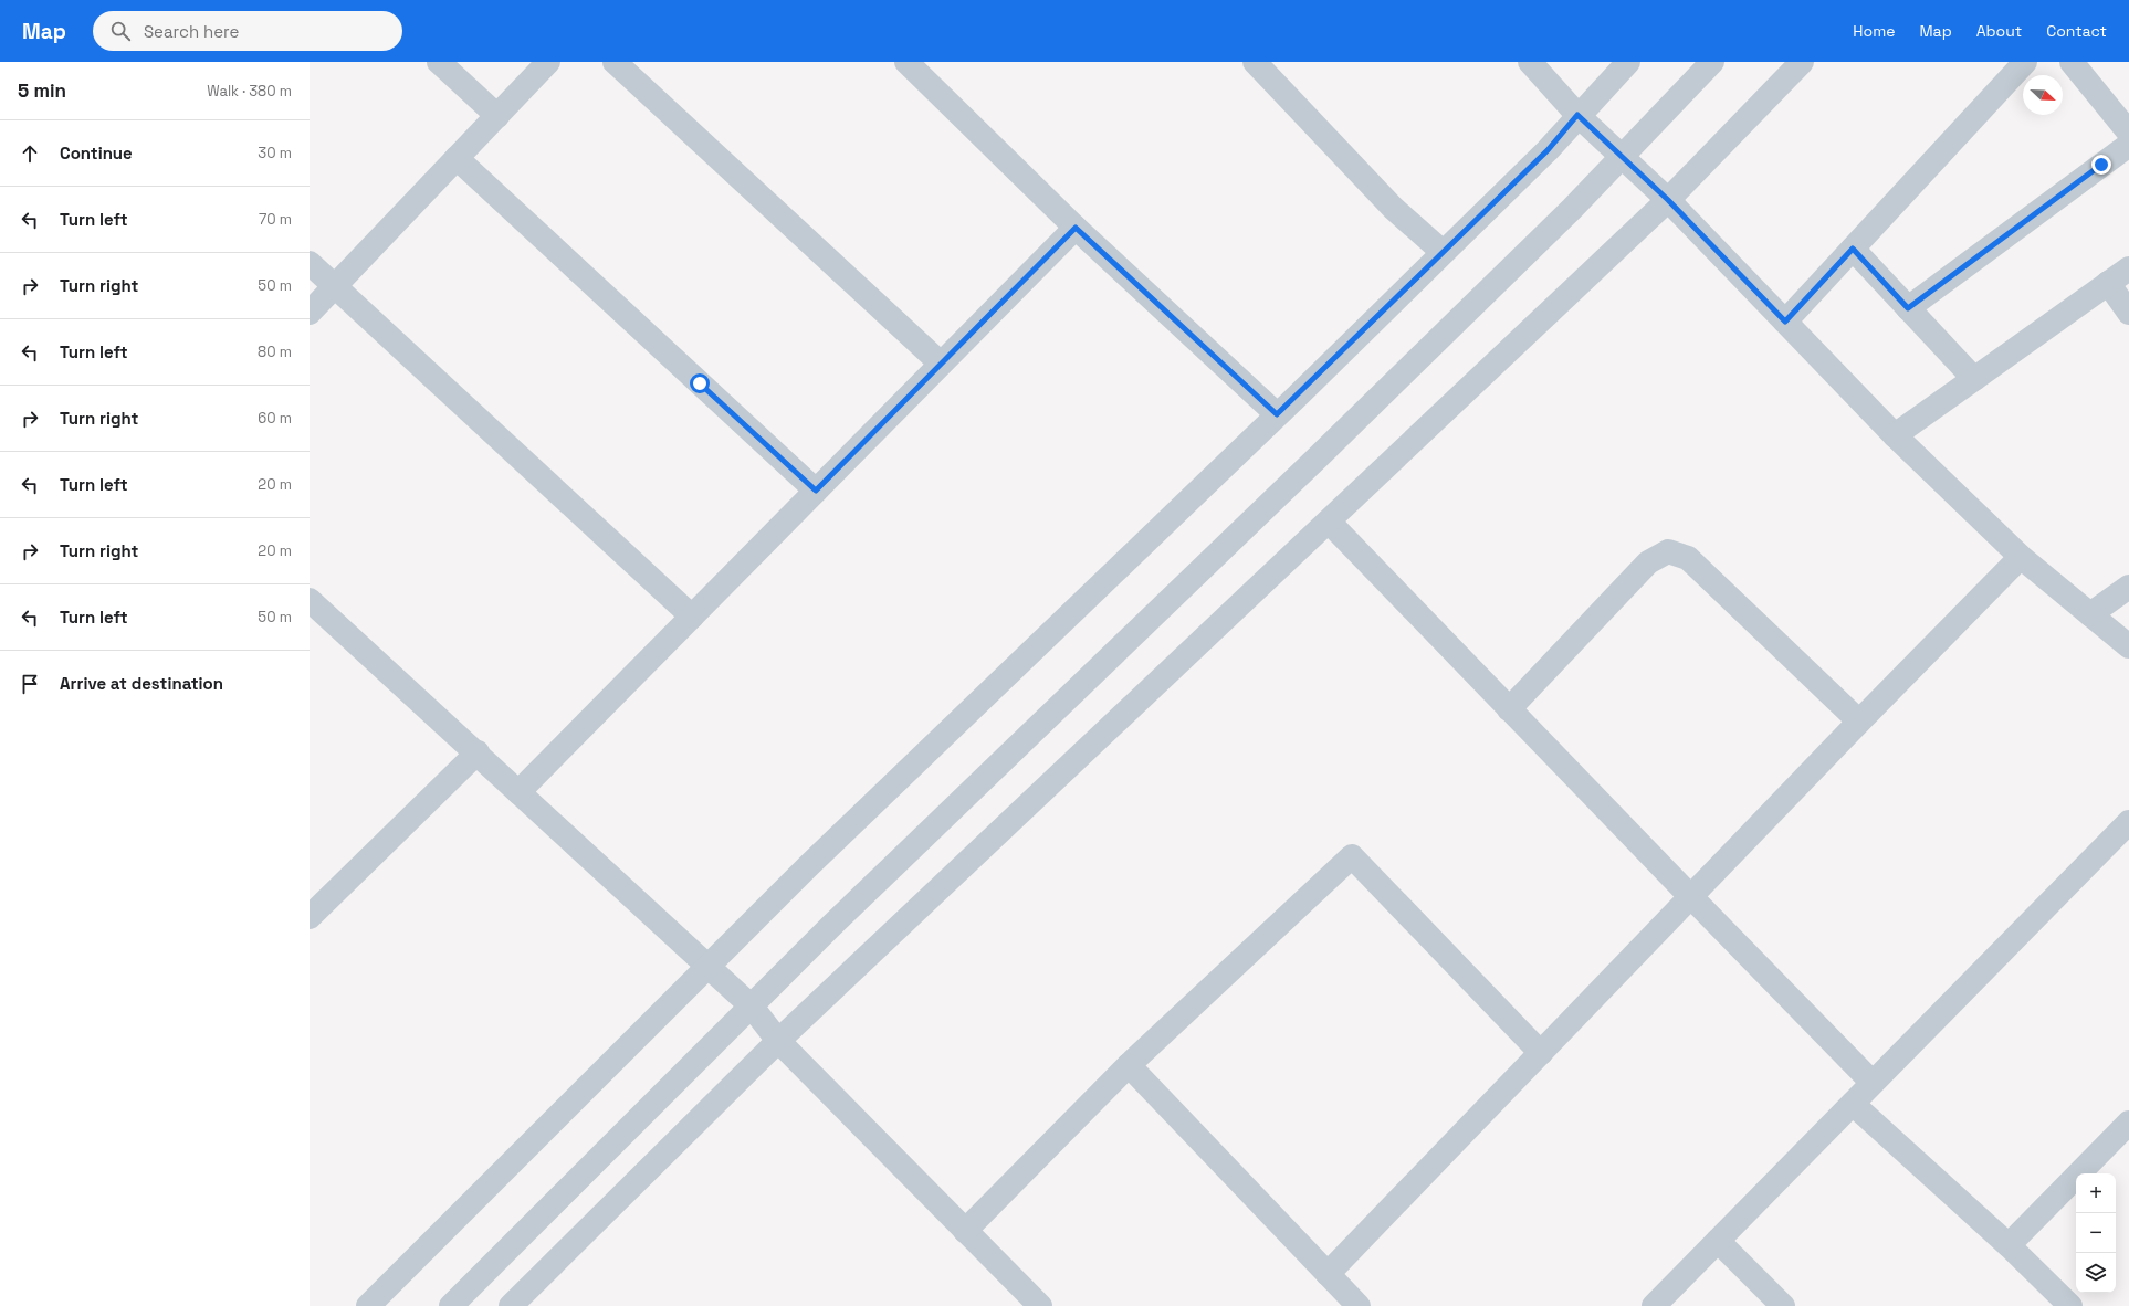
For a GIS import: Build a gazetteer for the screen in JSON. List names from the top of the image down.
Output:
{
  "north": "bottom right",
  "page": {
    "header": "Map",
    "search": "Search here",
    "nav": [
      "Home",
      "Map",
      "About",
      "Contact"
    ],
    "heading": ["5 min", "Walk · 380 m"],
    "list": [
      ["Continue", "30 m"],
      ["Turn left", "70 m"],
      ["Turn right", "50 m"],
      ["Turn left", "80 m"],
      ["Turn right", "60 m"],
      ["Turn left", "20 m"],
      ["Turn right", "20 m"],
      ["Turn left", "50 m"],
      "Arrive at destination"
    ],
    "map_buttons": ["+", "−"]
  }
}
